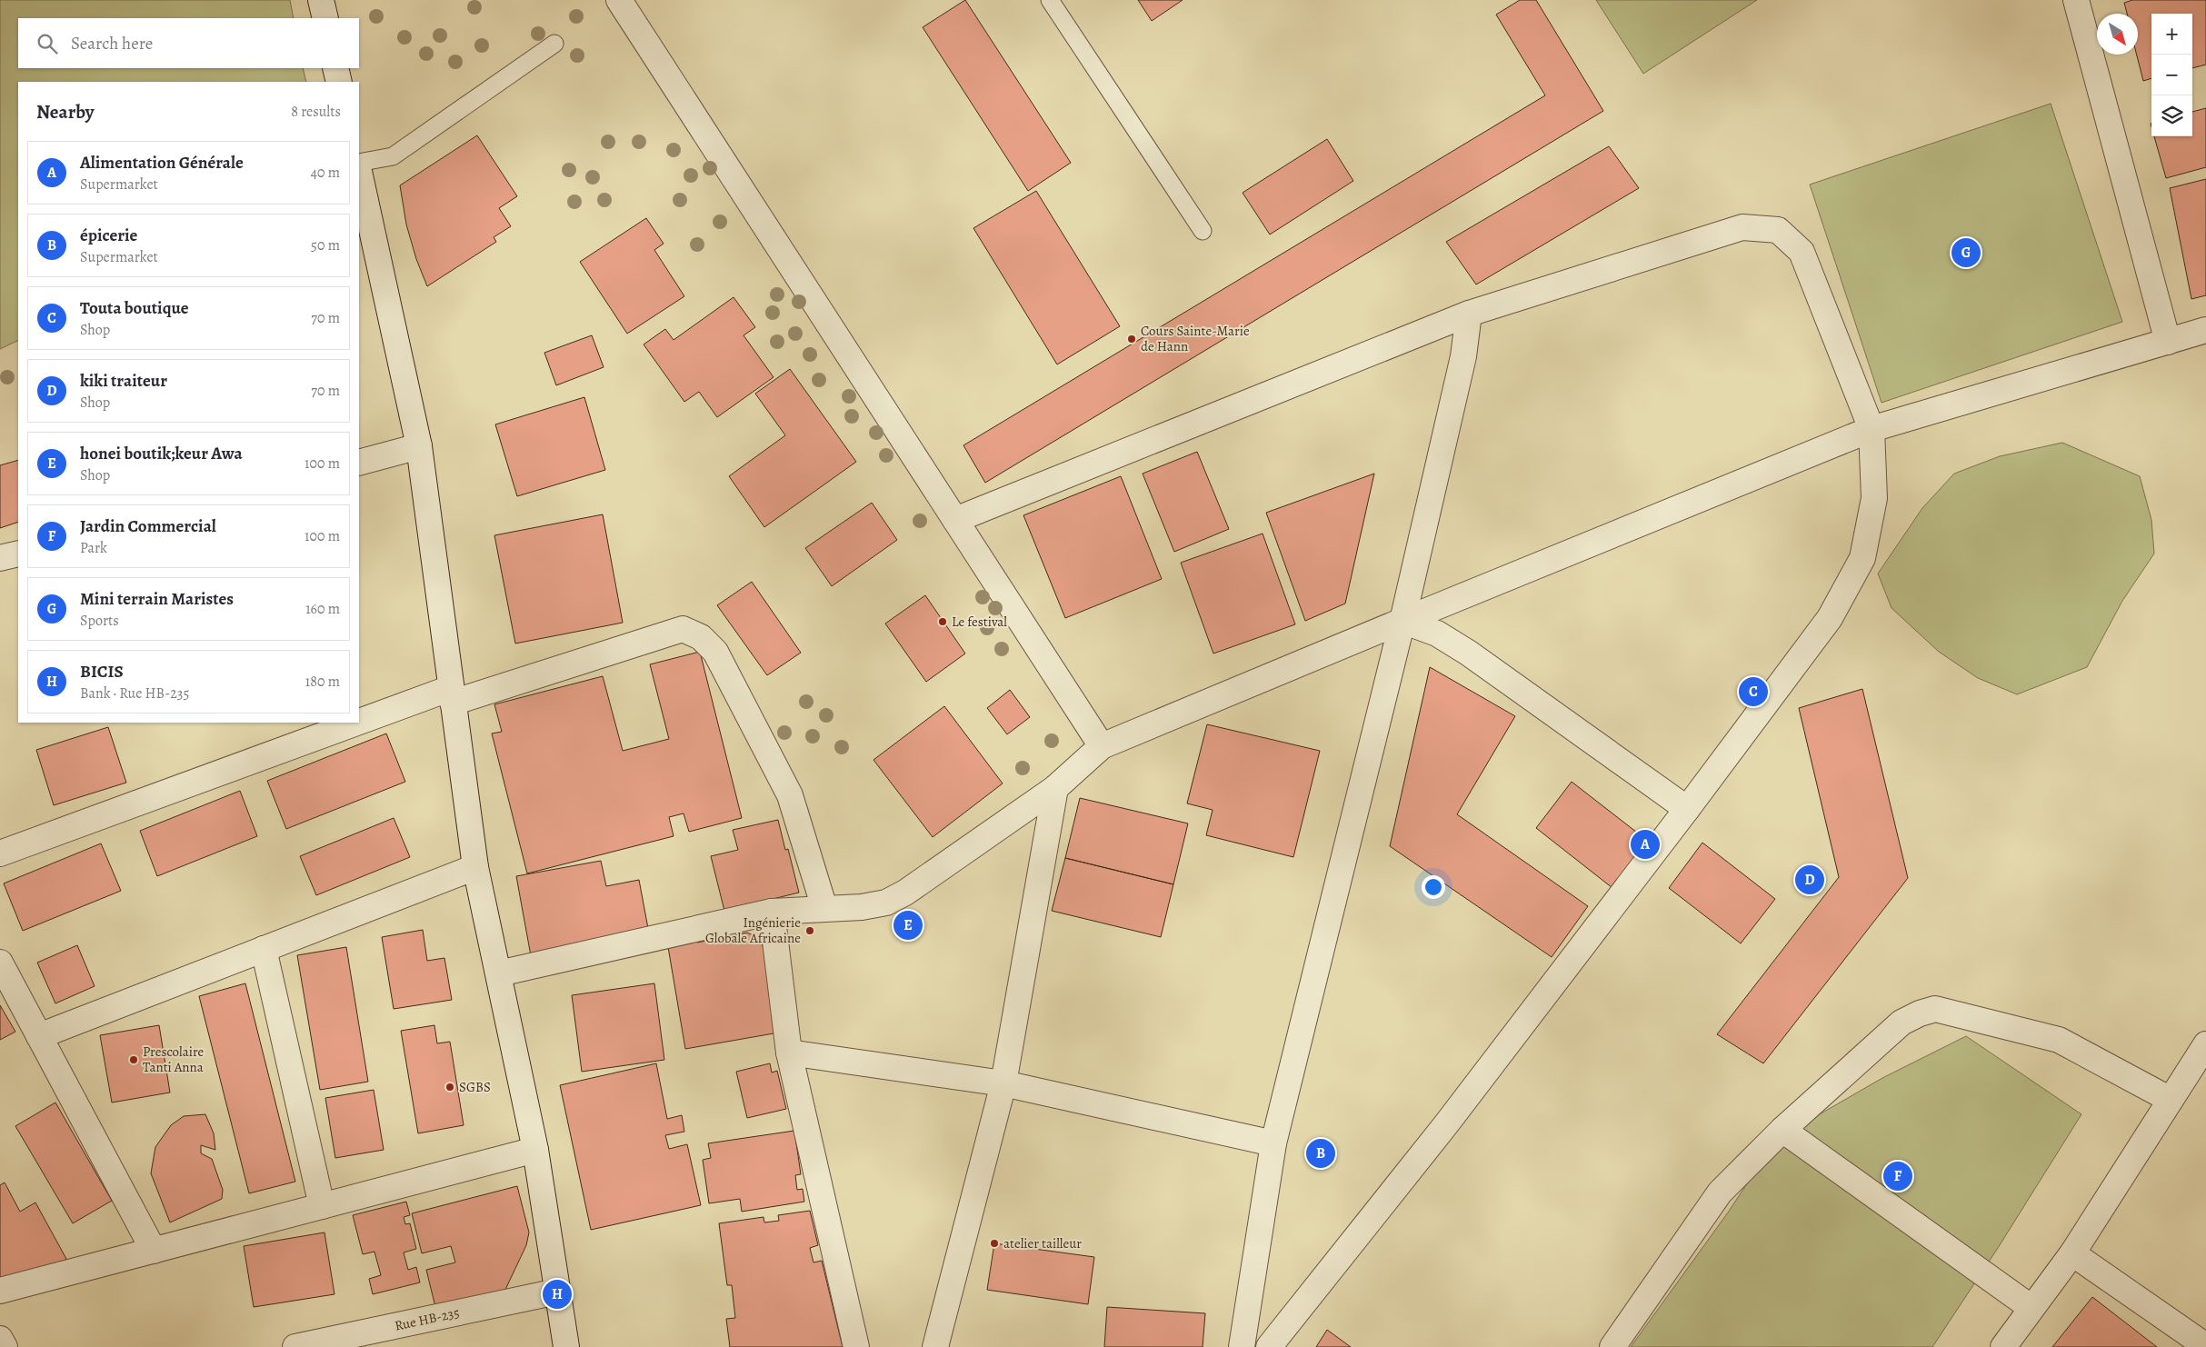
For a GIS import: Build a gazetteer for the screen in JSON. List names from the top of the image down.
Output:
{
  "streets": {
    "street": ["Rue HB-235"]
  },
  "places": [
    "Cours Sainte-Marie de Hann",
    "Le festival",
    "Ingénierie Globale Africaine",
    "Prescolaire Tanti Anna",
    "SGBS",
    "atelier tailleur"
  ],
  "north": "bottom right",
  "page": {
    "map_buttons": ["+", "−"],
    "search": "Search here",
    "heading": ["Nearby", "8 results"],
    "list": [
      {
        "mark": "A",
        "name": "Alimentation Générale",
        "note": "Supermarket",
        "value": "40 m"
      },
      {
        "mark": "B",
        "name": "épicerie",
        "note": "Supermarket",
        "value": "50 m"
      },
      {
        "mark": "C",
        "name": "Touta boutique",
        "note": "Shop",
        "value": "70 m"
      },
      {
        "mark": "D",
        "name": "kiki traiteur",
        "note": "Shop",
        "value": "70 m"
      },
      {
        "mark": "E",
        "name": "honei boutik;keur Awa",
        "note": "Shop",
        "value": "100 m"
      },
      {
        "mark": "F",
        "name": "Jardin Commercial",
        "note": "Park",
        "value": "100 m"
      },
      {
        "mark": "G",
        "name": "Mini terrain Maristes",
        "note": "Sports",
        "value": "160 m"
      },
      {
        "mark": "H",
        "name": "BICIS",
        "note": "Bank · Rue HB-235",
        "value": "180 m"
      }
    ],
    "pins": [
      "G",
      "C",
      "A",
      "D",
      "E",
      "B",
      "F",
      "H"
    ]
  }
}
